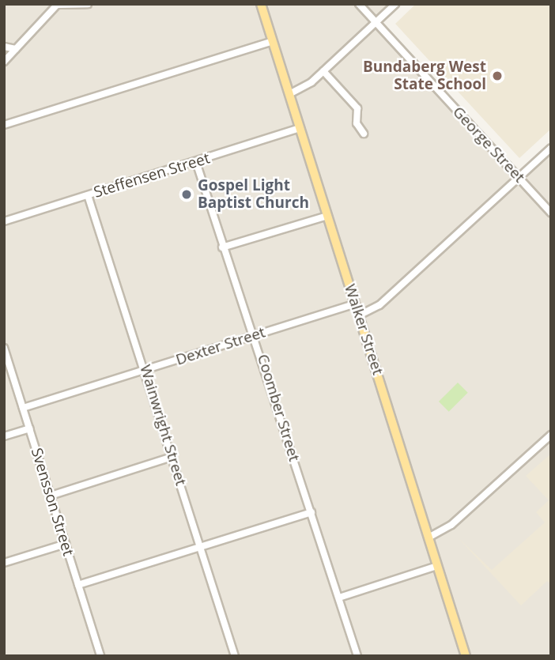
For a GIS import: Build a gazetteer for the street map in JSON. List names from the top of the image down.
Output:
{
  "streets": {
    "main road": ["Walker Street"],
    "street": [
      "George Street",
      "Steffensen Street",
      "Dexter Street",
      "Coomber Street",
      "Wainwright Street",
      "Svensson Street"
    ]
  },
  "crossings": [
    ["Steffensen Street", "Walker Street"],
    ["Steffensen Street", "Coomber Street"],
    ["Steffensen Street", "Wainwright Street"],
    ["Walker Street", "Dexter Street"],
    ["Dexter Street", "Coomber Street"],
    ["Dexter Street", "Wainwright Street"],
    ["Dexter Street", "Svensson Street"]
  ],
  "places": ["Bundaberg West State School", "Gospel Light Baptist Church"]
}
